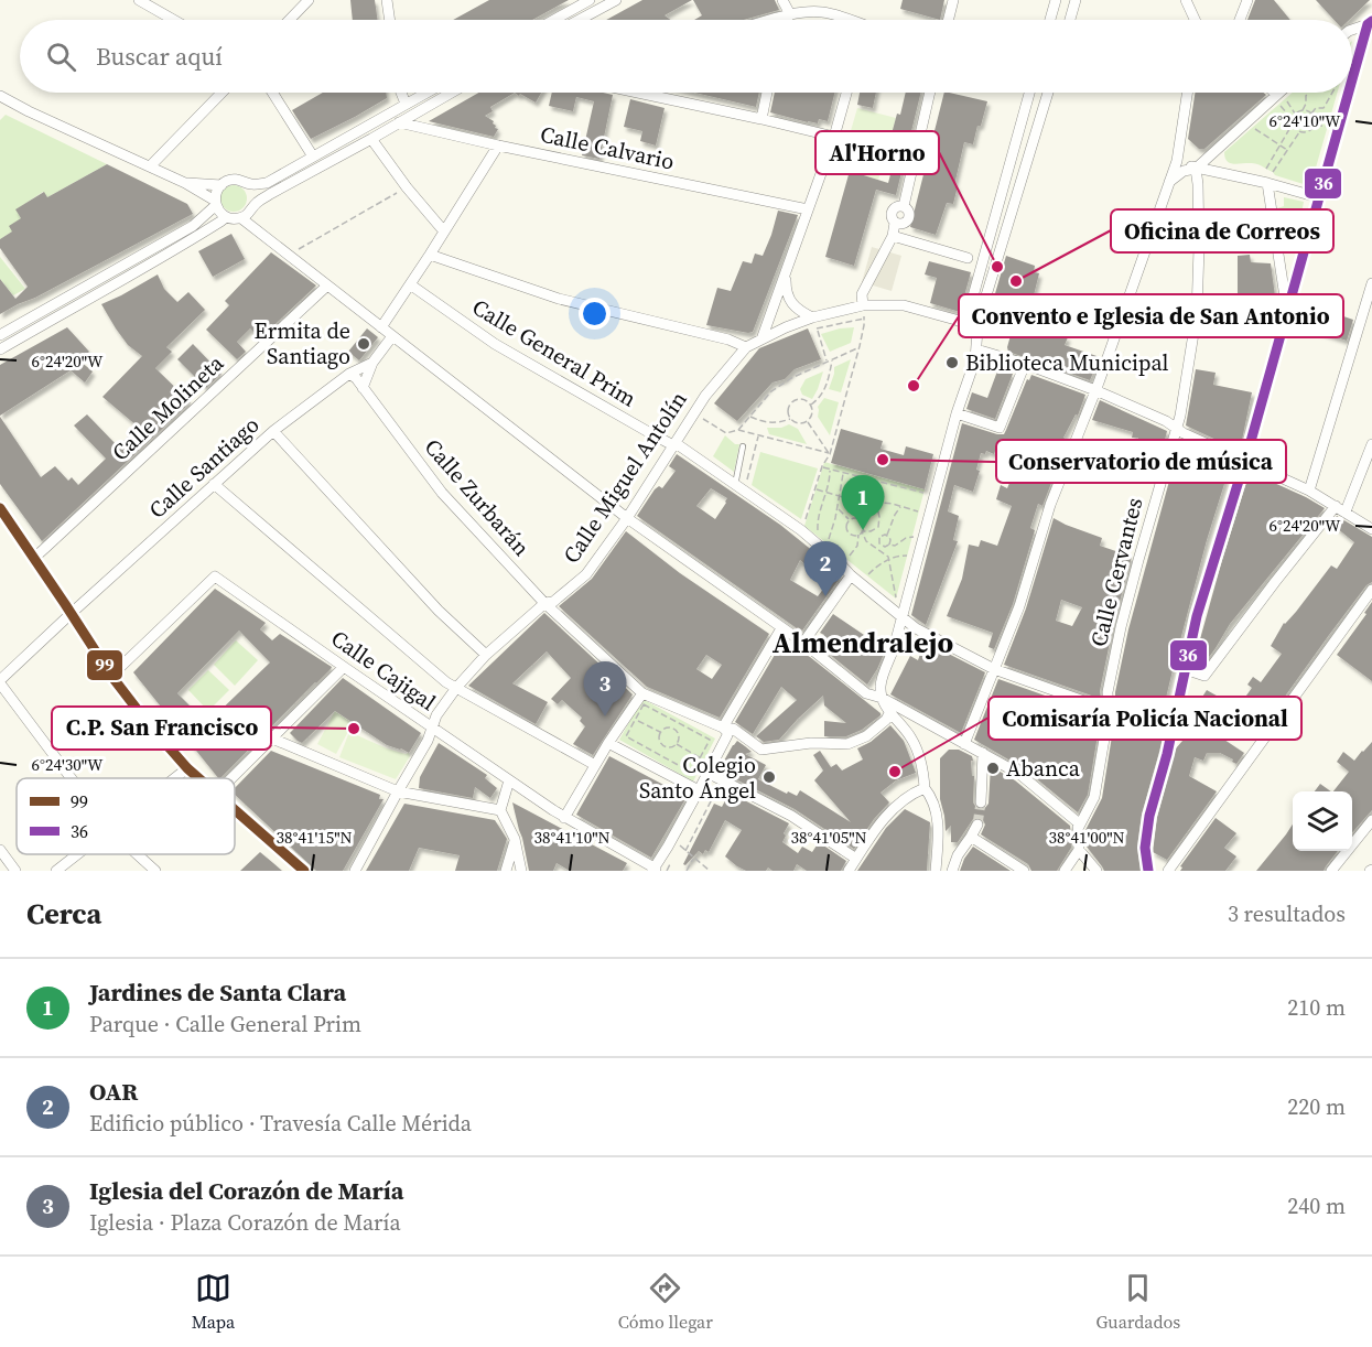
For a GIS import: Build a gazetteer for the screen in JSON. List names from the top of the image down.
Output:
{
  "streets": {
    "street": [
      "Calle Calvario",
      "Calle General Prim",
      "Calle Molineta",
      "Calle Santiago",
      "Calle Miguel Antolín",
      "Calle Zurbarán",
      "Calle Cervantes",
      "Calle Cajigal"
    ]
  },
  "crossings": [
    ["Calle General Prim", "Calle Miguel Antolín"],
    ["Calle General Prim", "Calle Cervantes"],
    ["Calle Santiago", "Calle Zurbarán"],
    ["Calle Miguel Antolín", "Calle Zurbarán"],
    ["Calle Miguel Antolín", "Calle Cajigal"]
  ],
  "districts": ["Almendralejo"],
  "places": [
    "Al'Horno",
    "Oficina de Correos",
    "Ermita de Santiago",
    "Biblioteca Municipal",
    "Convento e Iglesia de San Antonio",
    "Conservatorio de música",
    "C.P. San Francisco",
    "Abanca",
    "Comisaría Policía Nacional",
    "Colegio Santo Ángel"
  ],
  "lines": ["transit line 36", "transit line 99"],
  "legend": ["99", "36"],
  "page": {
    "search": "Buscar aquí",
    "pins": ["1", "2", "3"],
    "heading": ["Cerca", "3 resultados"],
    "list": [
      {
        "mark": "1",
        "name": "Jardines de Santa Clara",
        "note": "Parque · Calle General Prim",
        "value": "210 m"
      },
      {
        "mark": "2",
        "name": "OAR",
        "note": "Edificio público · Travesía Calle Mérida",
        "value": "220 m"
      },
      {
        "mark": "3",
        "name": "Iglesia del Corazón de María",
        "note": "Iglesia · Plaza Corazón de María",
        "value": "240 m"
      }
    ],
    "nav": ["Mapa", "Cómo llegar", "Guardados"]
  },
  "coordinates": [
    "6°24'10\"W",
    "6°24'20\"W",
    "6°24'30\"W",
    "38°41'15\"N",
    "38°41'10\"N",
    "38°41'05\"N",
    "38°41'00\"N"
  ]
}
